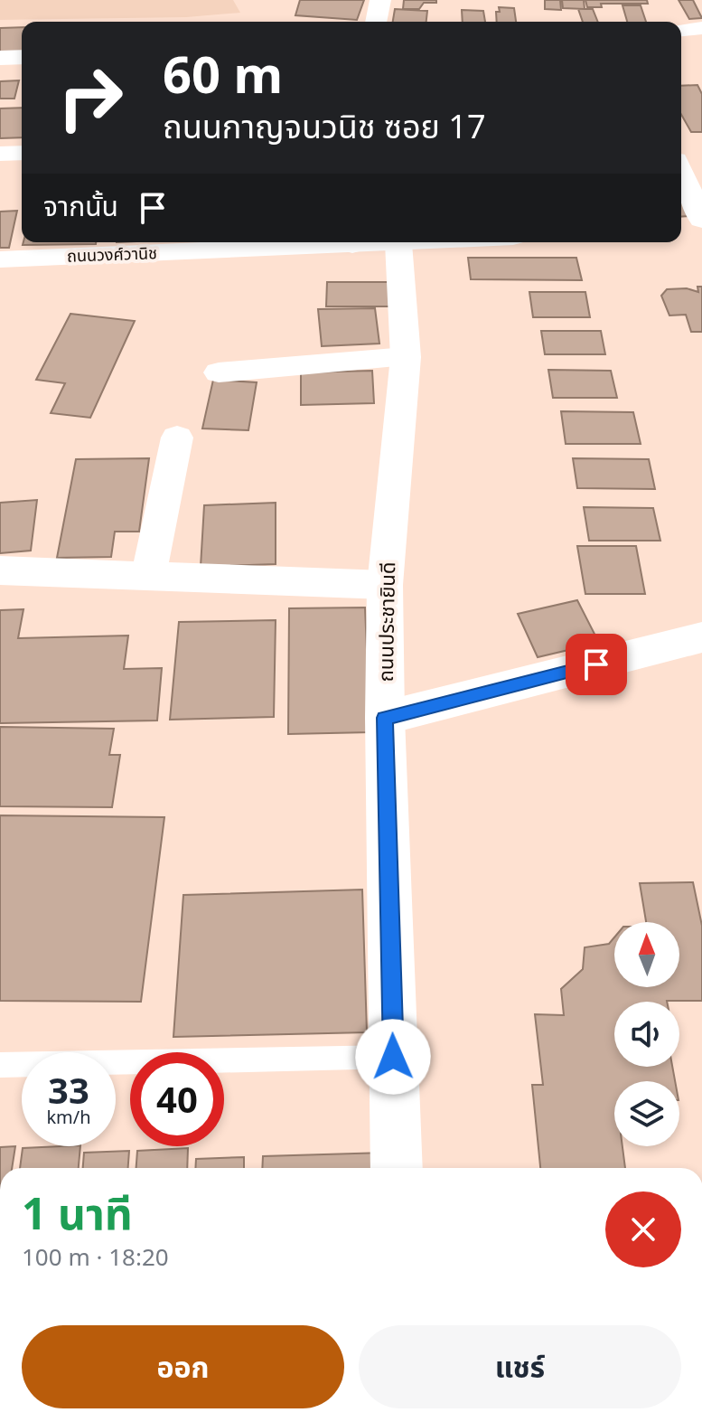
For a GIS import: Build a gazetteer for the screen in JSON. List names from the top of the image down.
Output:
{
  "streets": {
    "street": ["ถนนวงศ์วานิช", "ถนนประชายินดี"]
  },
  "crossings": [
    ["ถนนวงศ์วานิช", "ถนนประชายินดี"]
  ],
  "north": "top",
  "page": {
    "turn": ["60 m", "ถนนกาญจนวนิช ซอย 17"],
    "then": "จากนั้น",
    "speed": "33 km/h",
    "limit": "40",
    "heading": ["1 นาที", "100 m · 18:20"],
    "buttons": ["ออก", "แชร์"]
  }
}
